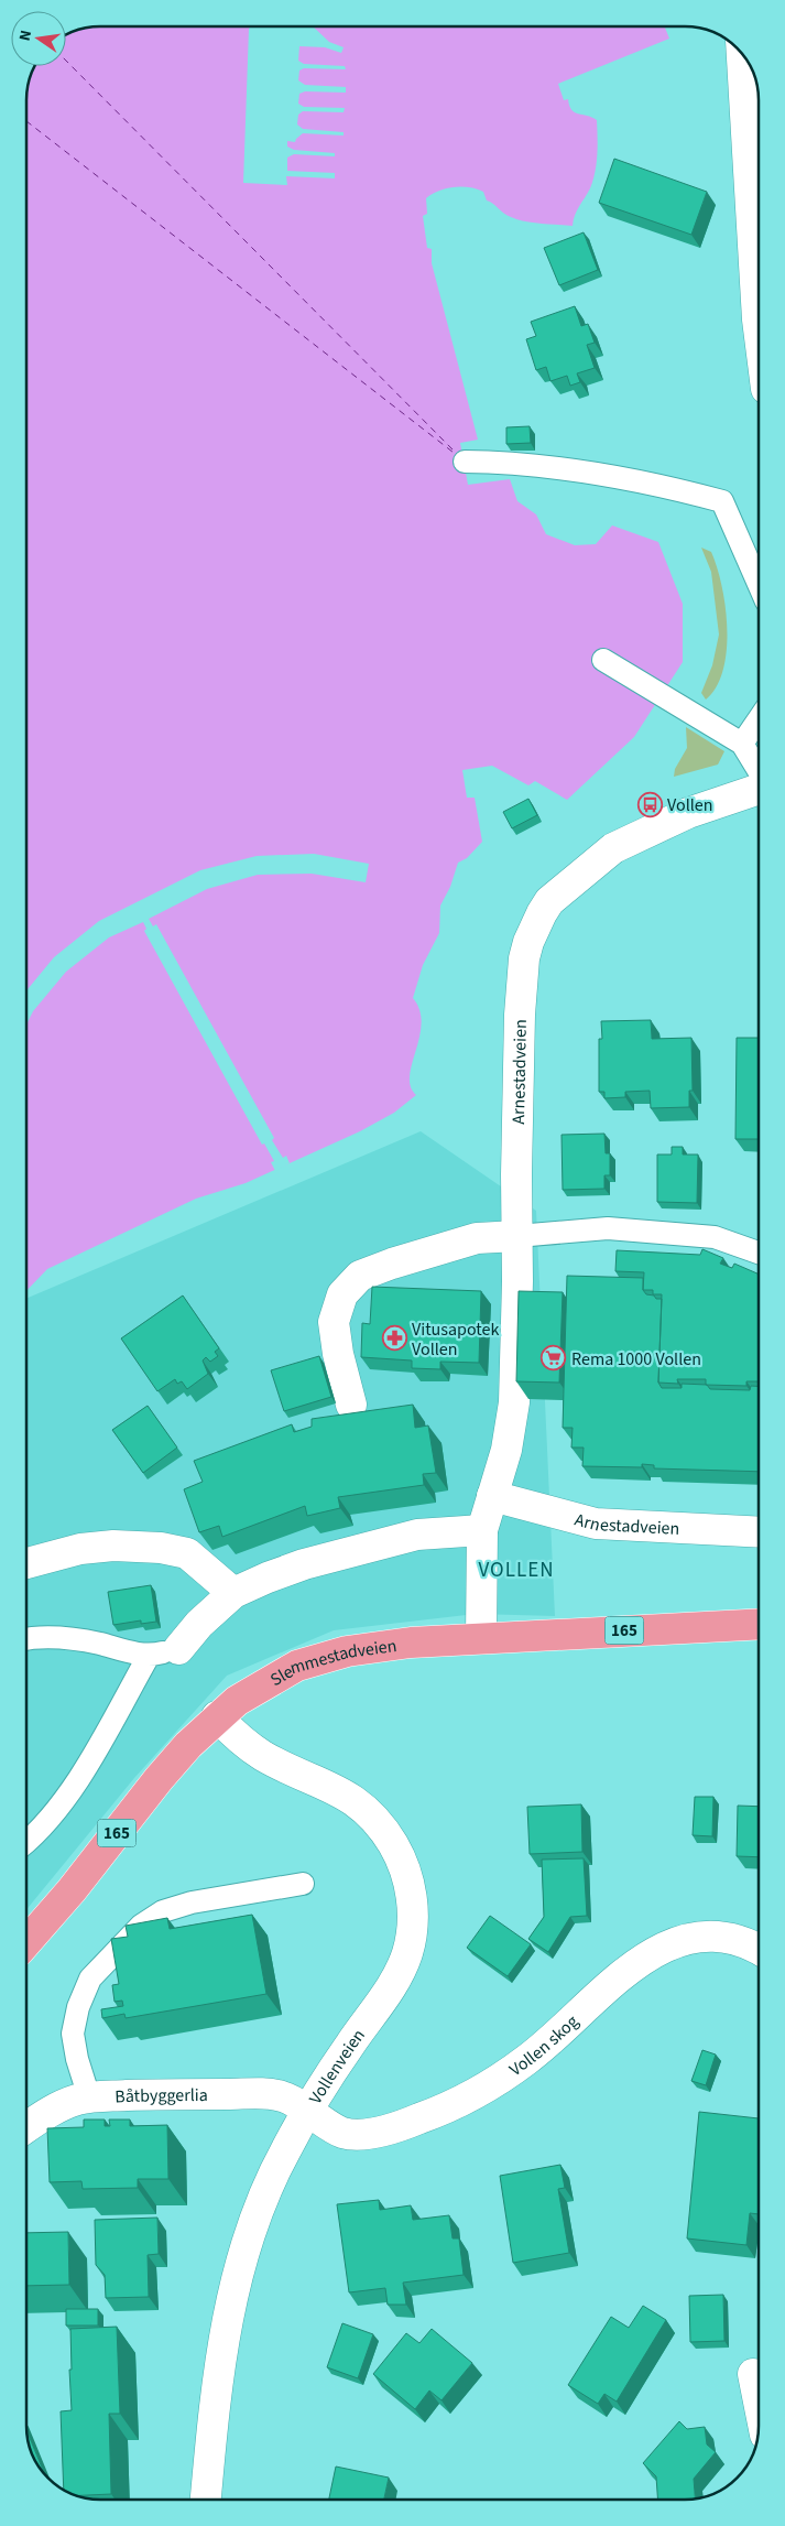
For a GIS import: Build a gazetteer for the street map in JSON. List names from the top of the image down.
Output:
{
  "streets": {
    "main road": ["165", "Slemmestadveien"],
    "street": [
      "Arnestadveien",
      "Vollen skog",
      "Vollenveien",
      "Båtbyggerlia"
    ]
  },
  "crossings": [
    ["Arnestadveien", "Slemmestadveien"],
    ["Slemmestadveien", "Vollenveien"],
    ["Vollen skog", "Vollenveien"],
    ["Vollen skog", "Båtbyggerlia"],
    ["Vollenveien", "Båtbyggerlia"]
  ],
  "districts": ["VOLLEN"],
  "places": {
    "bus stop": ["Vollen"],
    "pharmacy": ["Vitusapotek Vollen"],
    "supermarket": ["Rema 1000 Vollen"]
  },
  "north": "left"
}
